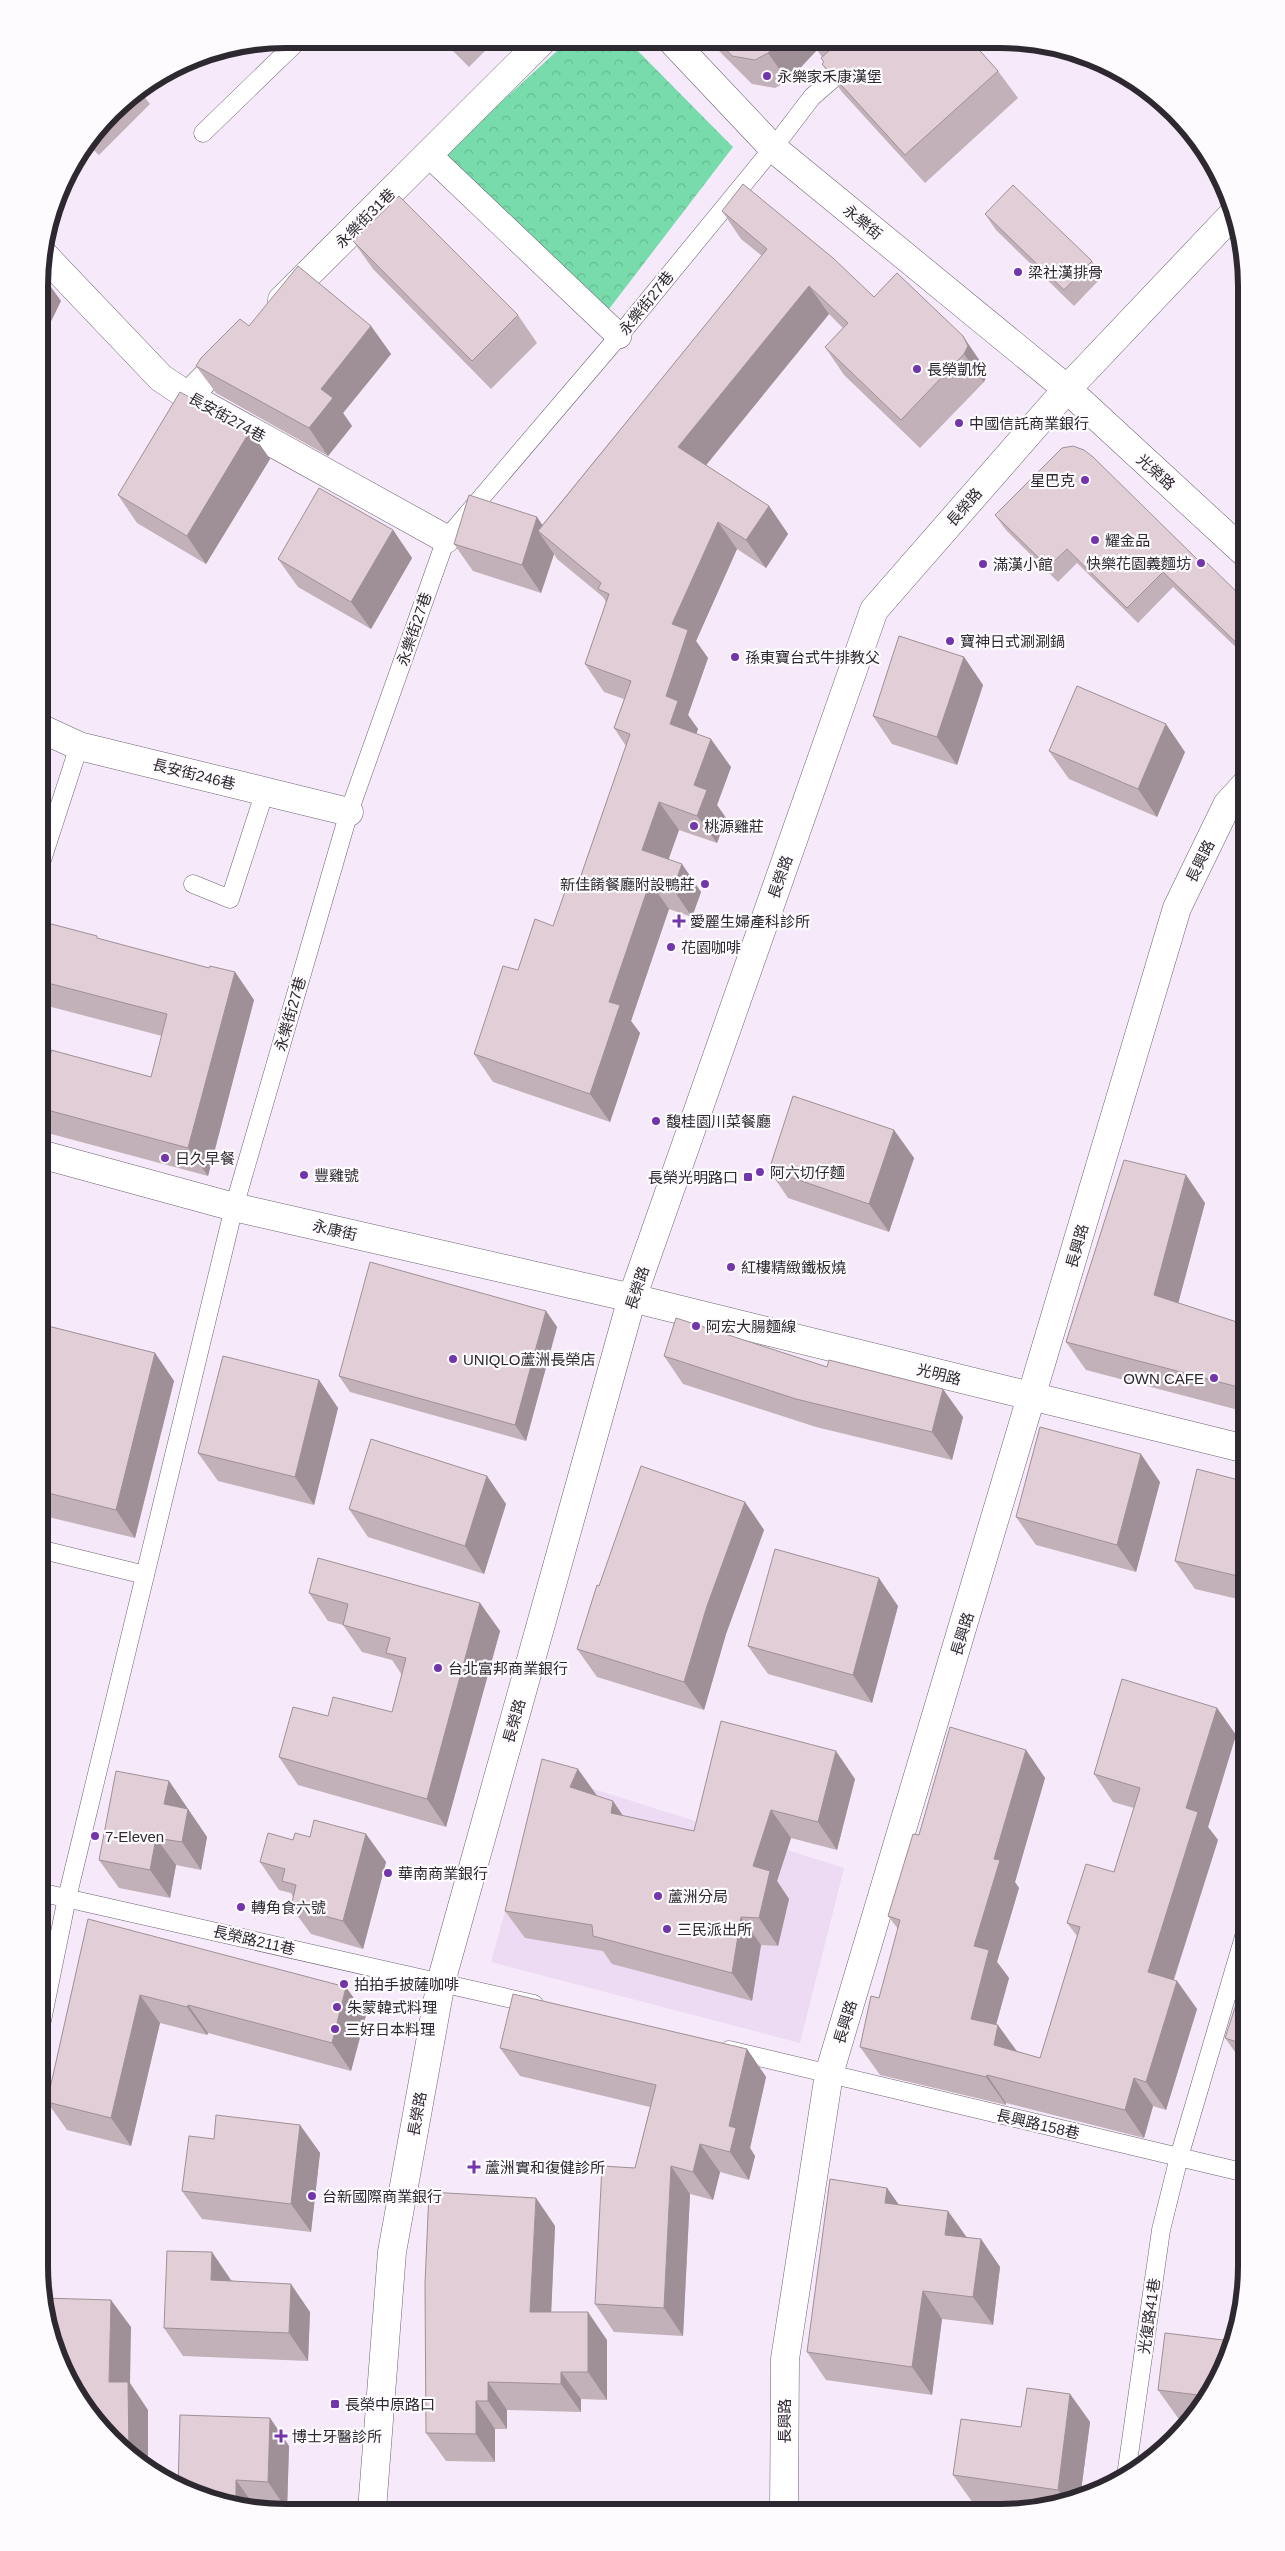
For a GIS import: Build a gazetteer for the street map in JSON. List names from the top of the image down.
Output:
{
  "streets": {
    "street": [
      "永樂街31巷",
      "永樂街",
      "長安街274巷",
      "光榮路",
      "長榮路",
      "長安街246巷",
      "長興路",
      "永康街",
      "光明路"
    ],
    "lane": [
      "永樂街27巷",
      "長榮路211巷",
      "長興路158巷",
      "光復路41巷"
    ]
  },
  "crossings": [
    ["永樂街", "永樂街27巷"],
    ["永樂街", "光榮路"],
    ["永樂街", "長榮路"],
    ["永樂街27巷", "長安街274巷"],
    ["永樂街27巷", "長安街246巷"],
    ["永樂街27巷", "永康街"],
    ["永樂街27巷", "長榮路211巷"],
    ["光榮路", "長榮路"],
    ["長榮路", "永康街"],
    ["長榮路", "光明路"],
    ["長榮路", "長榮路211巷"],
    ["長興路", "光明路"],
    ["長興路", "長興路158巷"],
    ["永康街", "光明路"],
    ["長興路158巷", "光復路41巷"]
  ],
  "places": {
    "other": [
      "永樂家禾康漢堡",
      "梁社漢排骨",
      "長榮凱悅",
      "中國信託商業銀行",
      "星巴克",
      "耀金品",
      "快樂花園義麵坊",
      "滿漢小館",
      "寶神日式涮涮鍋",
      "孫東寶台式牛排教父",
      "桃源雞莊",
      "新佳餚餐廳附設鴨莊",
      "花園咖啡",
      "馥桂園川菜餐廳",
      "日久早餐",
      "阿六切仔麵",
      "豐雞號",
      "紅樓精緻鐵板燒",
      "阿宏大腸麵線",
      "UNIQLO蘆洲長榮店",
      "OWN CAFE",
      "台北富邦商業銀行",
      "7-Eleven",
      "華南商業銀行",
      "蘆洲分局",
      "轉角食六號",
      "三民派出所",
      "拍拍手披薩咖啡",
      "朱蒙韓式料理",
      "三好日本料理",
      "台新國際商業銀行"
    ],
    "health": ["愛麗生婦產科診所", "蘆洲實和復健診所", "博士牙醫診所"],
    "transit": ["長榮光明路口", "長榮中原路口"]
  }
}
